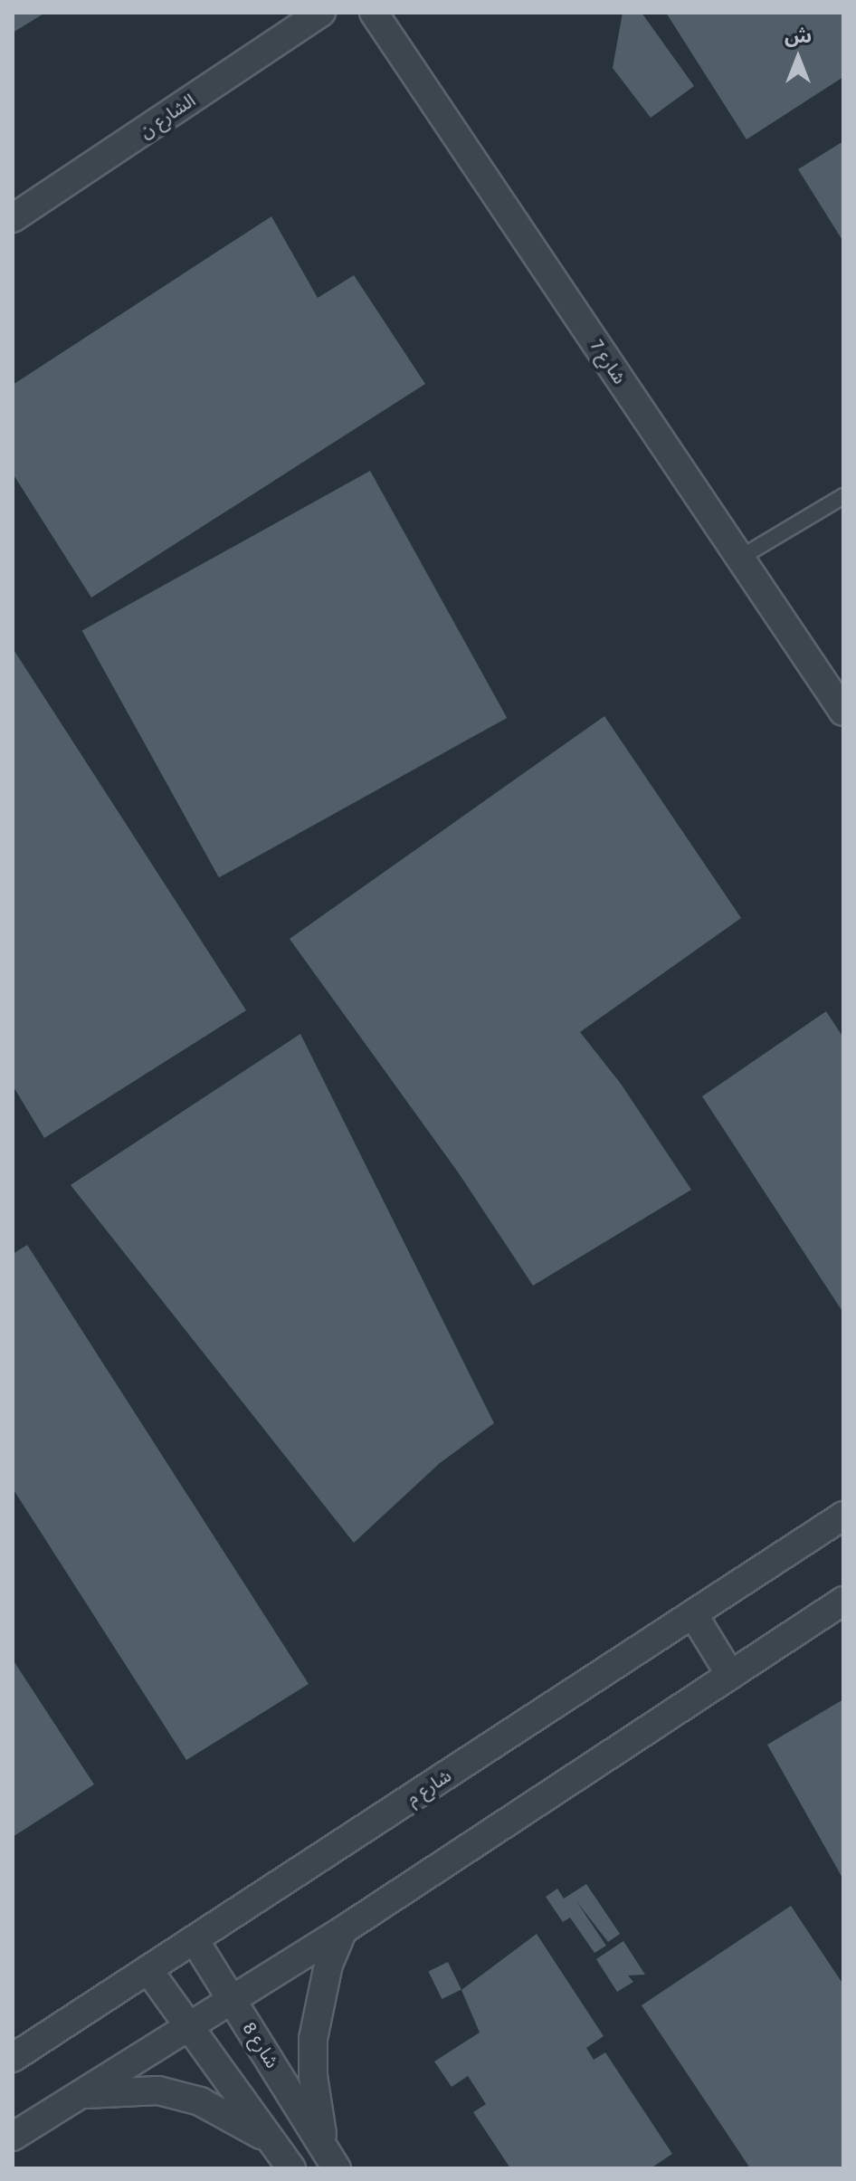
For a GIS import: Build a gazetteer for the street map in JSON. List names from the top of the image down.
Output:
{
  "streets": {
    "street": [
      "الشارع ن",
      "شارع 7",
      "شارع م",
      "شارع 8"
    ]
  },
  "crossings": [
    ["شارع م", "شارع 8"]
  ],
  "north": "top"
}
